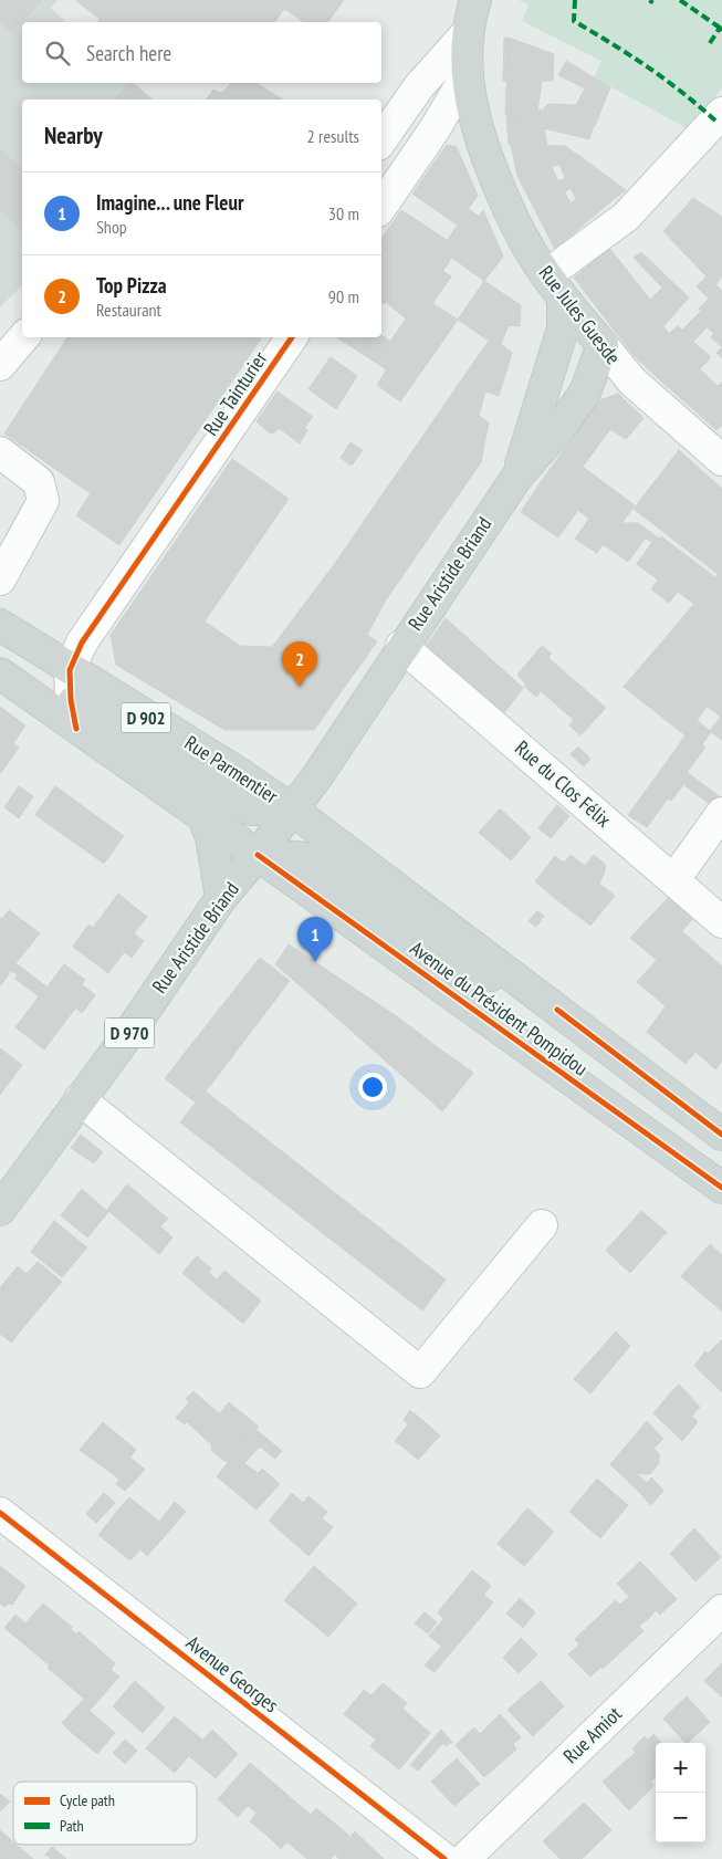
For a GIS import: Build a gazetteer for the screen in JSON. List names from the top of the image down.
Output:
{
  "streets": {
    "main road": [
      "Rue Jules Guesde",
      "Rue Aristide Briand",
      "D 902",
      "Rue Parmentier",
      "Avenue du Président Pompidou",
      "D 970"
    ],
    "street": [
      "Rue Tainturier",
      "Rue du Clos Félix",
      "Avenue Georges",
      "Rue Amiot"
    ]
  },
  "crossings": [
    ["Rue Jules Guesde", "Rue Aristide Briand"],
    ["Rue Tainturier", "D 902"],
    ["Rue Tainturier", "Rue Parmentier"],
    ["Rue Aristide Briand", "D 902"],
    ["Rue Aristide Briand", "Rue Parmentier"],
    ["Rue Aristide Briand", "Rue du Clos Félix"],
    ["Rue Aristide Briand", "Avenue du Président Pompidou"],
    ["D 902", "Avenue du Président Pompidou"],
    ["Rue Parmentier", "Avenue du Président Pompidou"]
  ],
  "legend": ["Cycle path", "Path"],
  "page": {
    "search": "Search here",
    "heading": ["Nearby", "2 results"],
    "list": [
      {
        "mark": "1",
        "name": "Imagine... une Fleur",
        "note": "Shop",
        "value": "30 m"
      },
      {
        "mark": "2",
        "name": "Top Pizza",
        "note": "Restaurant",
        "value": "90 m"
      }
    ],
    "pins": ["2", "1"],
    "map_buttons": ["+", "−"]
  }
}
